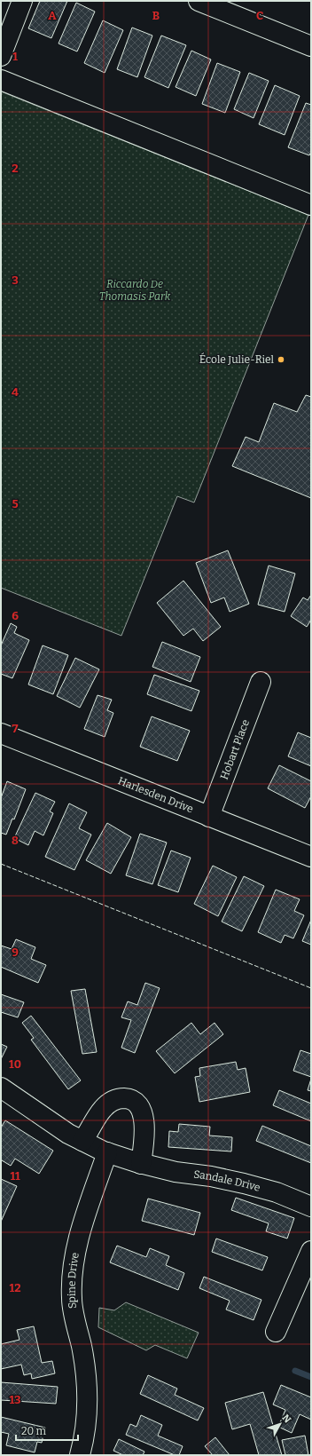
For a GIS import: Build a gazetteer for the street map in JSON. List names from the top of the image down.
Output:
{
  "streets": {
    "street": [
      "Hobart Place",
      "Harlesden Drive",
      "Sandale Drive",
      "Spine Drive"
    ]
  },
  "crossings": [
    ["Hobart Place", "Harlesden Drive"],
    ["Sandale Drive", "Spine Drive"]
  ],
  "parks": ["Riccardo De Thomasis Park"],
  "places": ["École Julie-Riel"],
  "scale_bar": "20 m",
  "north": "top right",
  "grid": {
    "columns": ["A", "B", "C"],
    "rows": [
      "1",
      "2",
      "3",
      "4",
      "5",
      "6",
      "7",
      "8",
      "9",
      "10",
      "11",
      "12",
      "13"
    ]
  }
}
